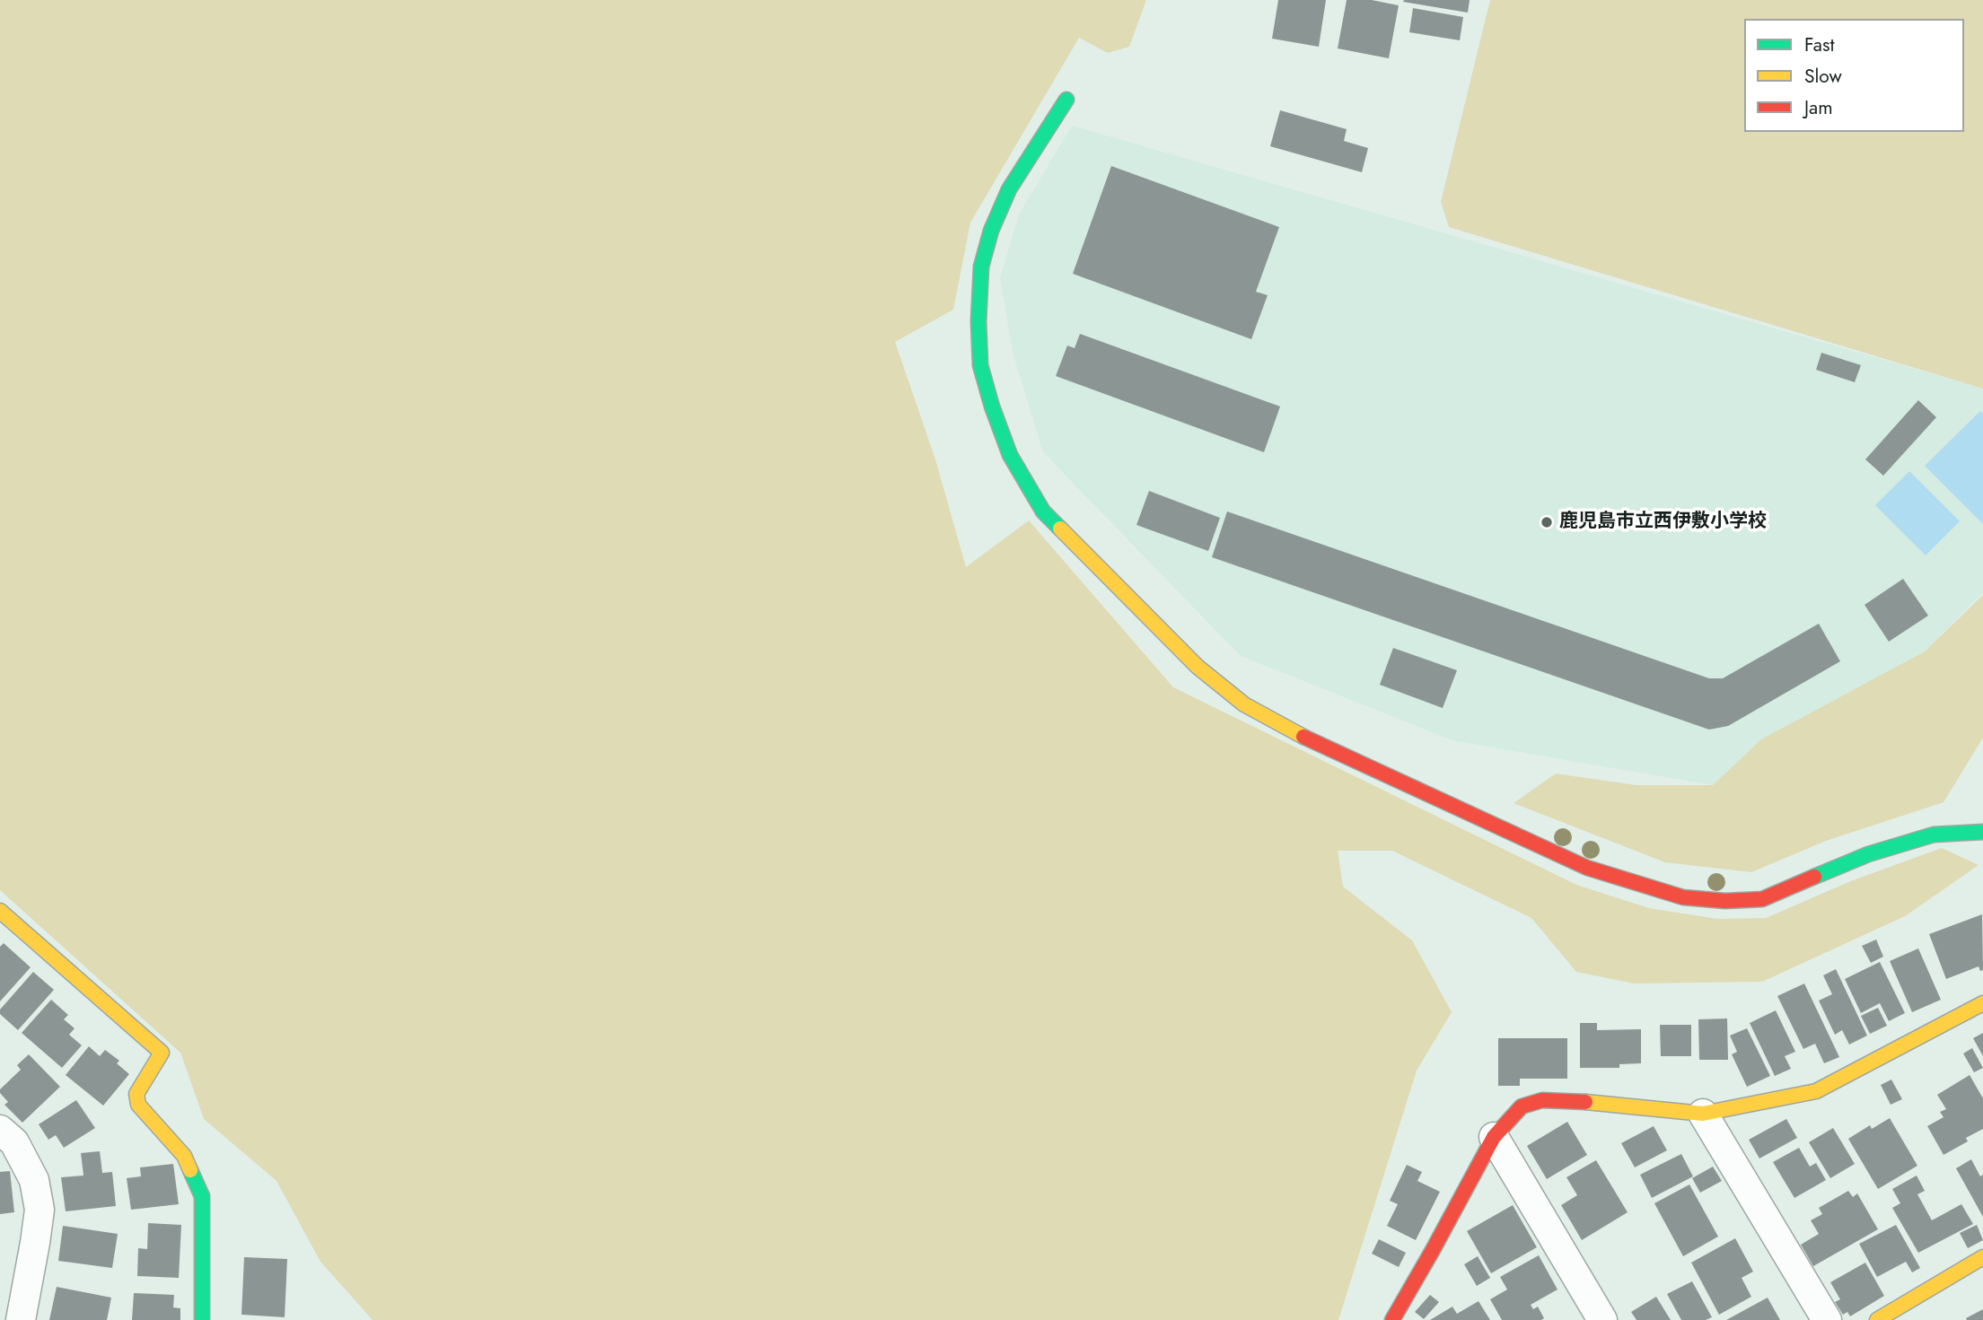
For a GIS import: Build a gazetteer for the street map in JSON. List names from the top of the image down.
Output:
{
  "places": ["鹿児島市立西伊敷小学校"],
  "legend": ["Fast", "Slow", "Jam"]
}
